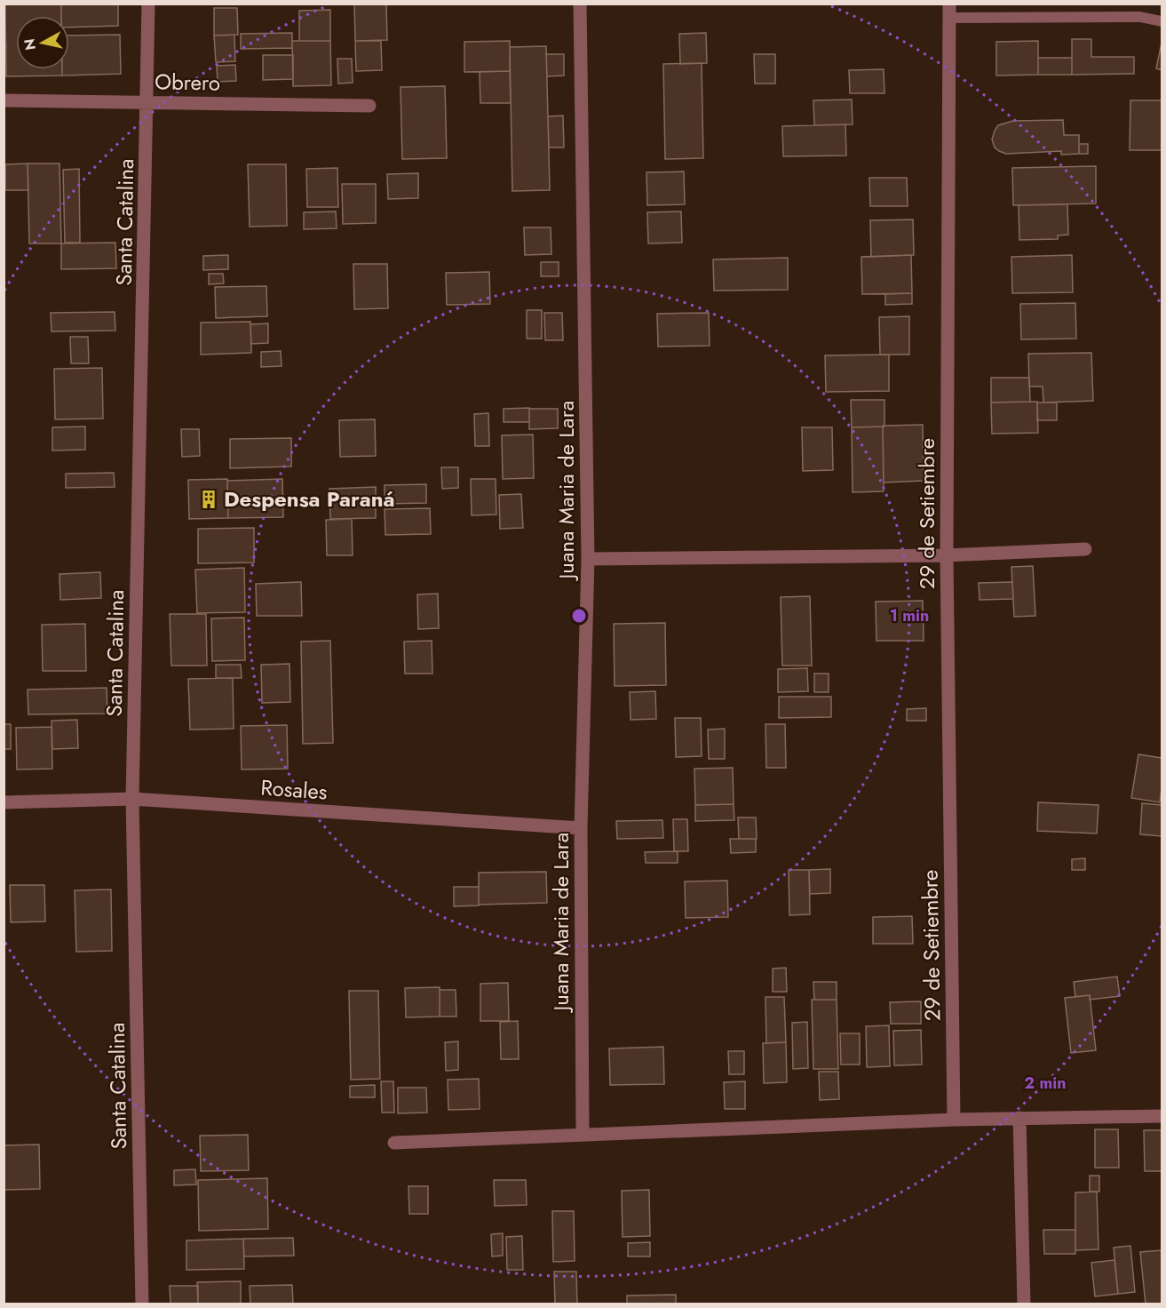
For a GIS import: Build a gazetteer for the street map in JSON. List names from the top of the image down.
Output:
{
  "streets": {
    "street": [
      "Obrero",
      "Santa Catalina",
      "Juana Maria de Lara",
      "29 de Setiembre",
      "Rosales"
    ]
  },
  "crossings": [
    ["Obrero", "Santa Catalina"],
    ["Santa Catalina", "Rosales"],
    ["Juana Maria de Lara", "Rosales"]
  ],
  "places": {
    "building": ["Despensa Paraná"]
  },
  "north": "left",
  "rings": ["1 min", "2 min"]
}
